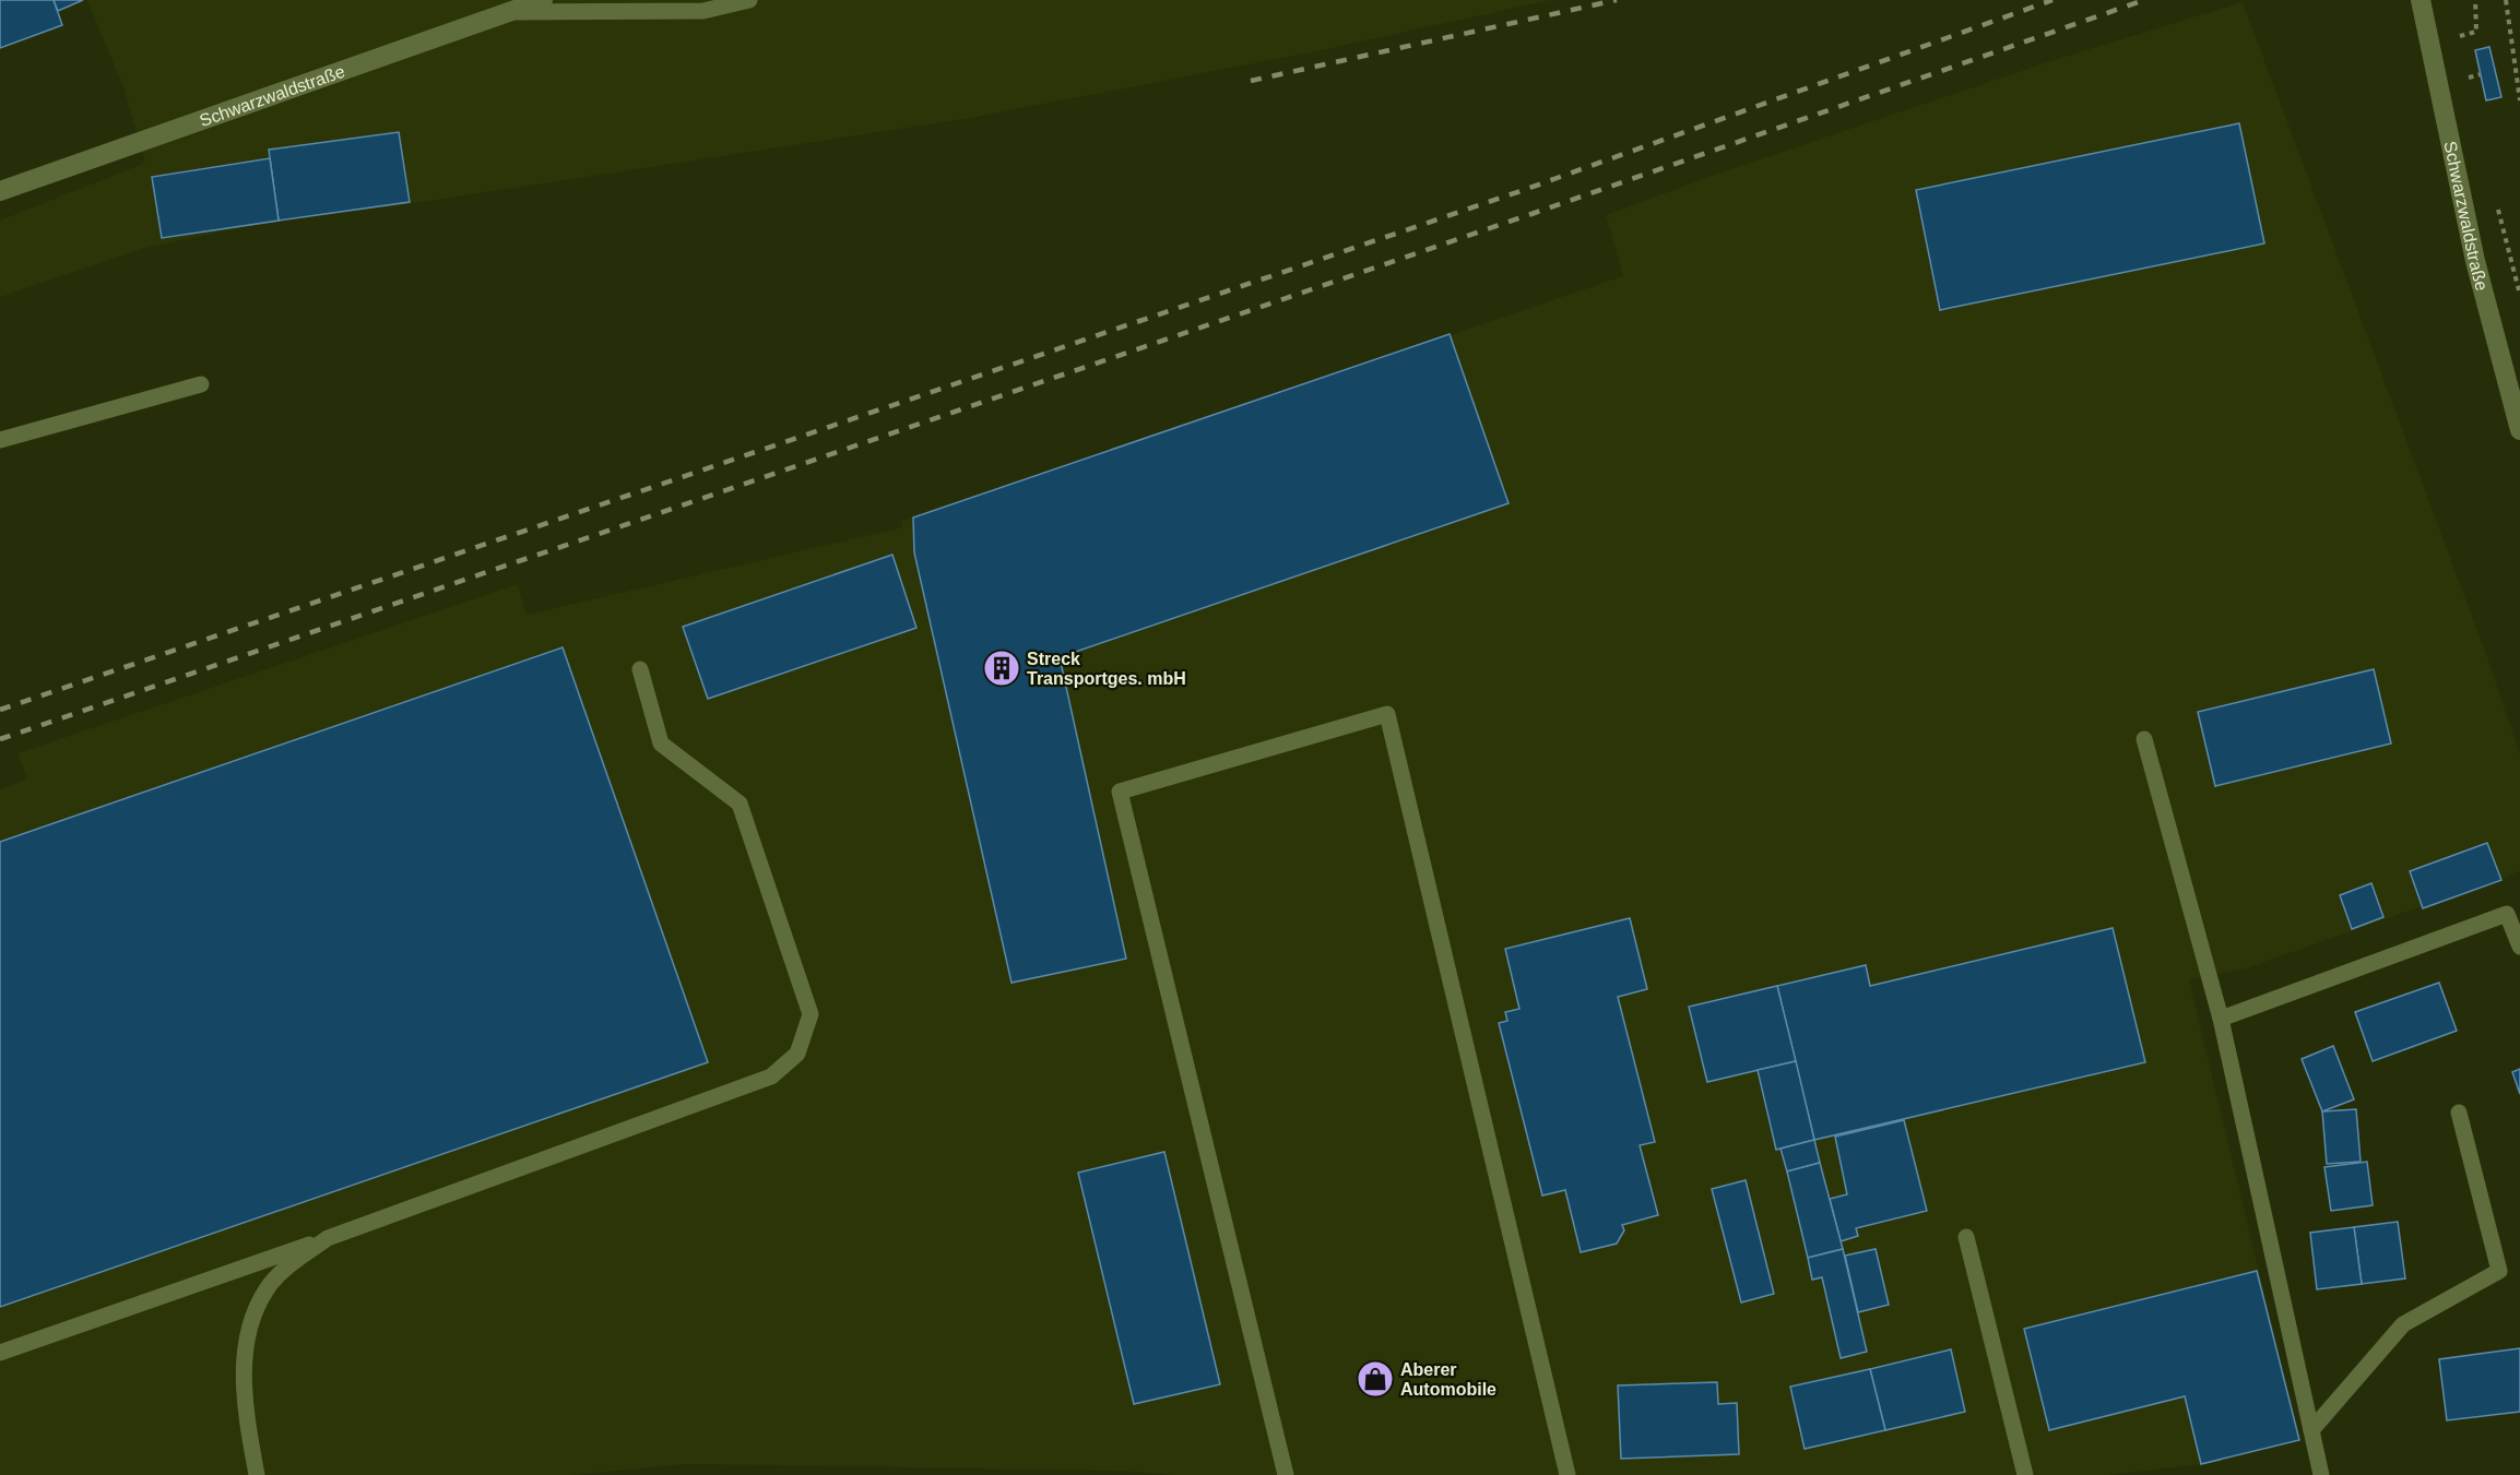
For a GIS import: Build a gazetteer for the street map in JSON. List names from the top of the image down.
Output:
{
  "streets": {
    "main road": ["Schwarzwaldstraße"]
  },
  "places": {
    "building": ["Streck Transportges. mbH"],
    "shop": ["Aberer Automobile"]
  }
}
